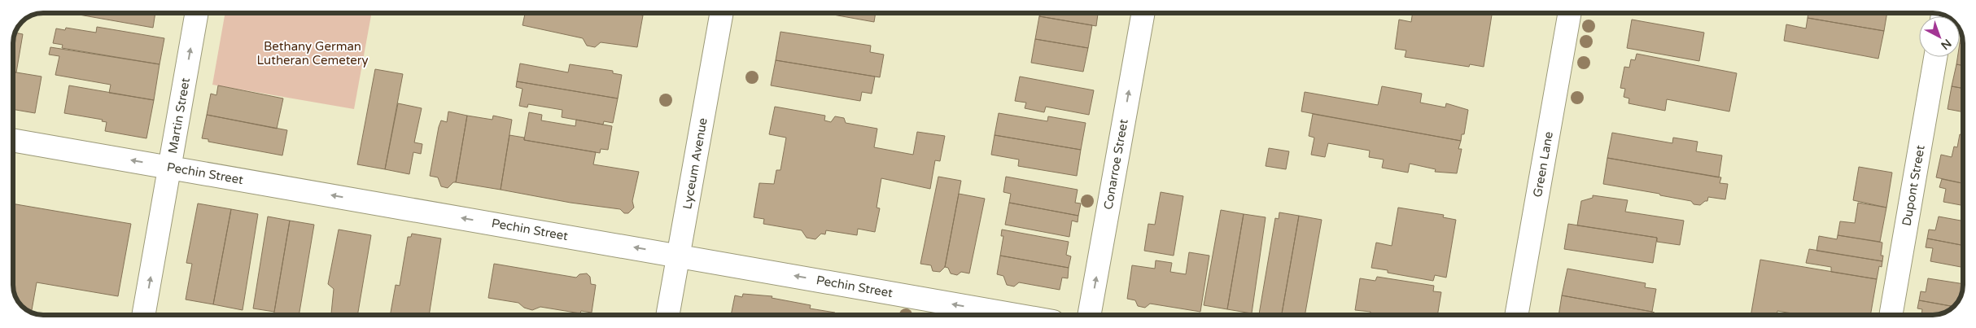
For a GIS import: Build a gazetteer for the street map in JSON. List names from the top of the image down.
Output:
{
  "streets": {
    "street": [
      "Martin Street",
      "Lyceum Avenue",
      "Conarroe Street",
      "Green Lane",
      "Pechin Street",
      "Dupont Street"
    ]
  },
  "crossings": [
    ["Martin Street", "Pechin Street"],
    ["Lyceum Avenue", "Pechin Street"]
  ],
  "one_way": ["Martin Street", "Conarroe Street", "Pechin Street"],
  "parks": ["Bethany German Lutheran Cemetery"],
  "north": "bottom right"
}
